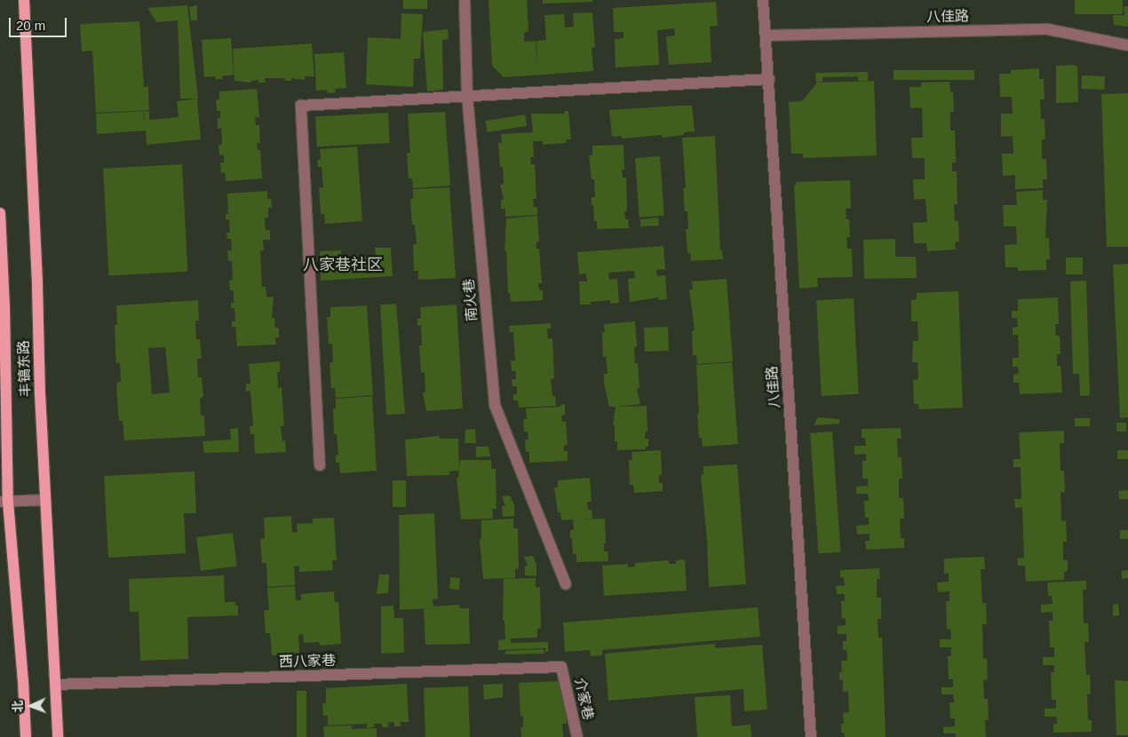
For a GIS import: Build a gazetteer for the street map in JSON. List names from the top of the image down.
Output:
{
  "streets": {
    "main road": ["丰镐东路"],
    "street": [
      "八佳路",
      "南火巷",
      "西八家巷",
      "介家巷"
    ]
  },
  "crossings": [
    ["丰镐东路", "西八家巷"],
    ["西八家巷", "介家巷"]
  ],
  "districts": ["八家巷社区"],
  "scale_bar": "20 m",
  "north": "left"
}
